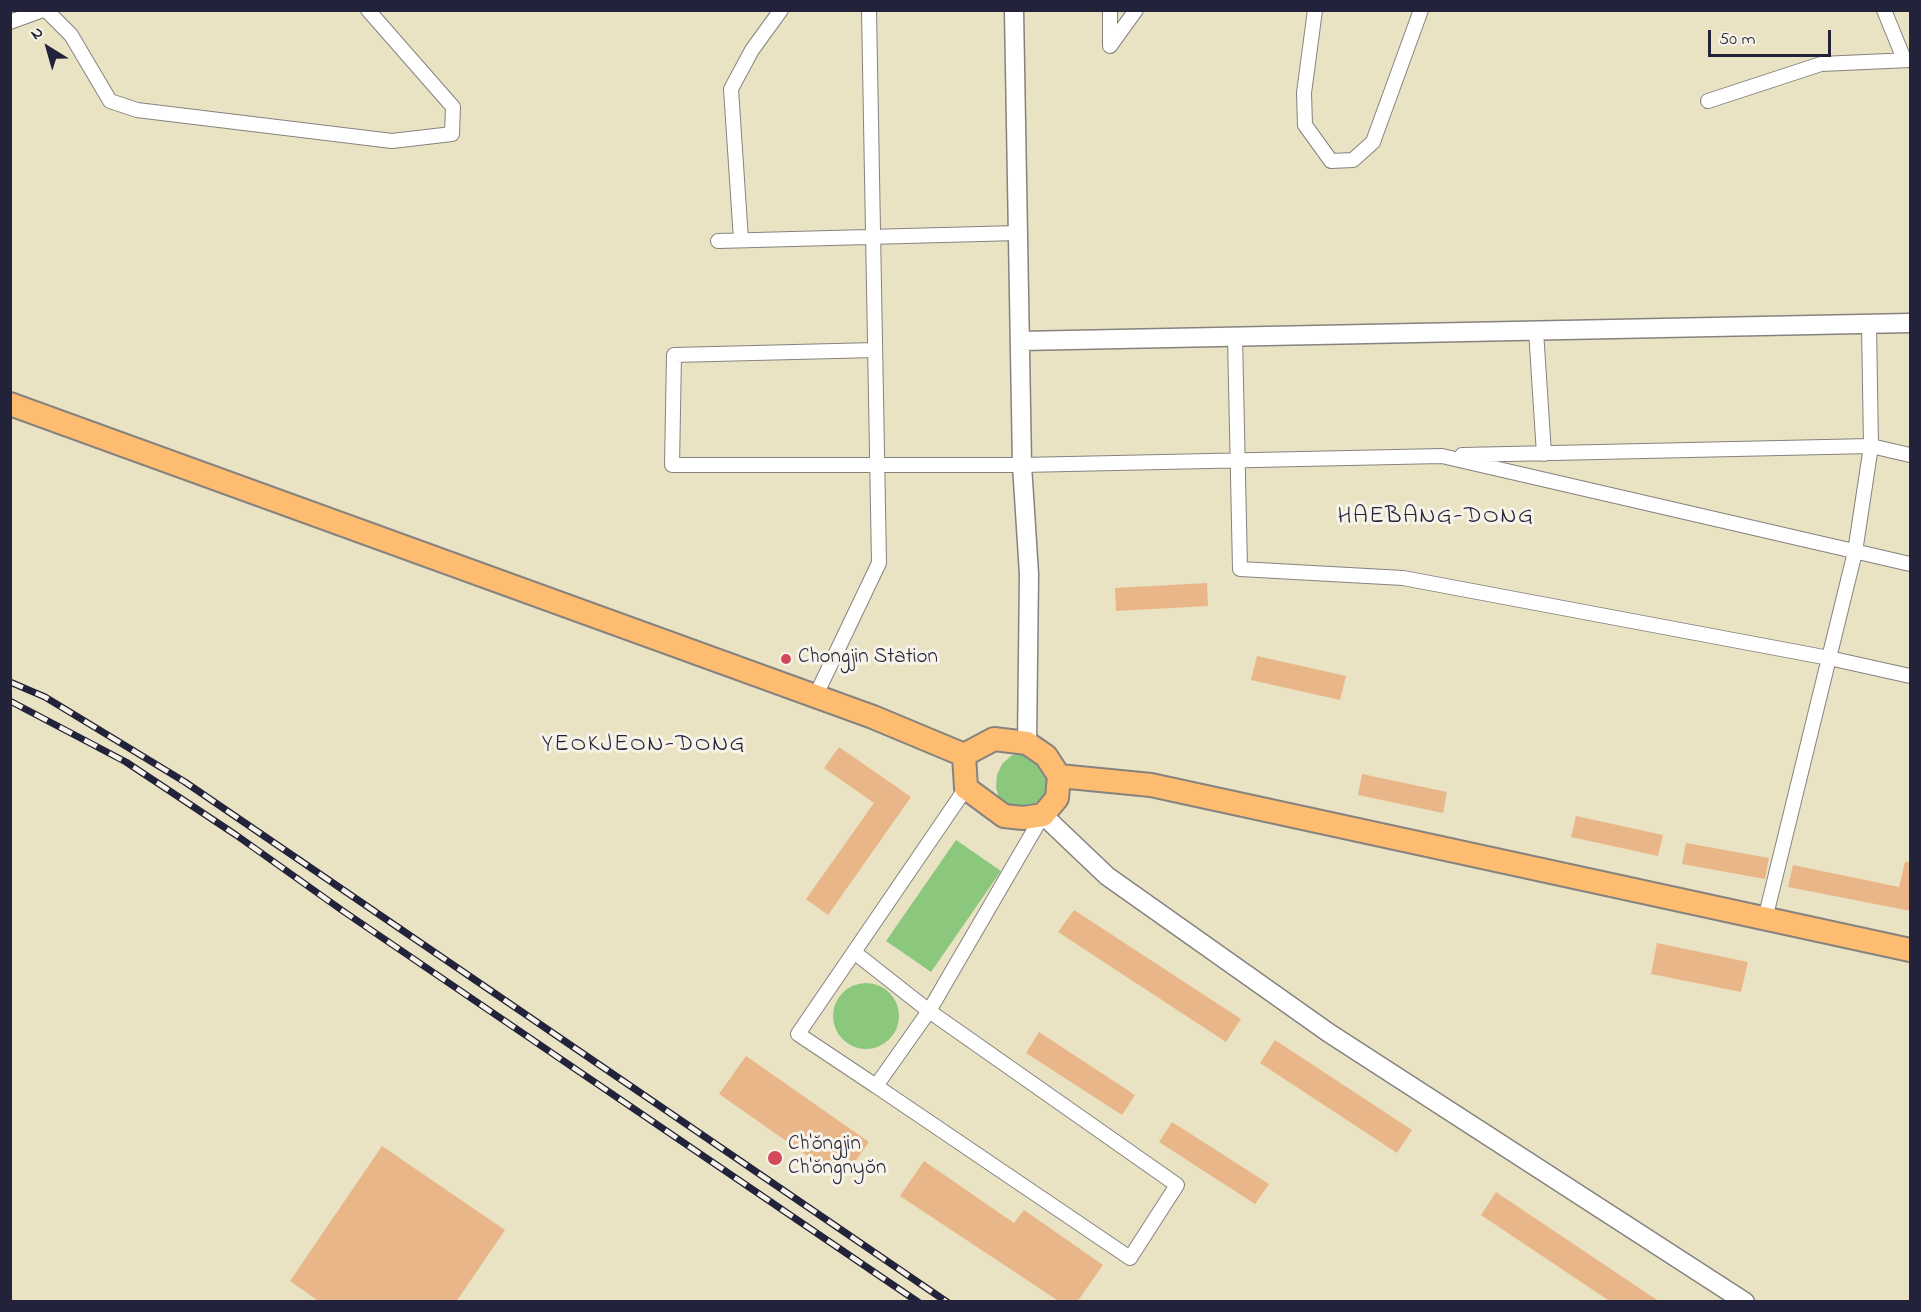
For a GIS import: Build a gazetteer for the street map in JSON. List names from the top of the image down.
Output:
{
  "districts": ["HAEBANG-DONG", "YEOKJEON-DONG"],
  "places": ["Chongjin Station", "Ch'ŏngjin Ch'ŏngnyŏn"],
  "scale_bar": "50 m",
  "north": "top left"
}
